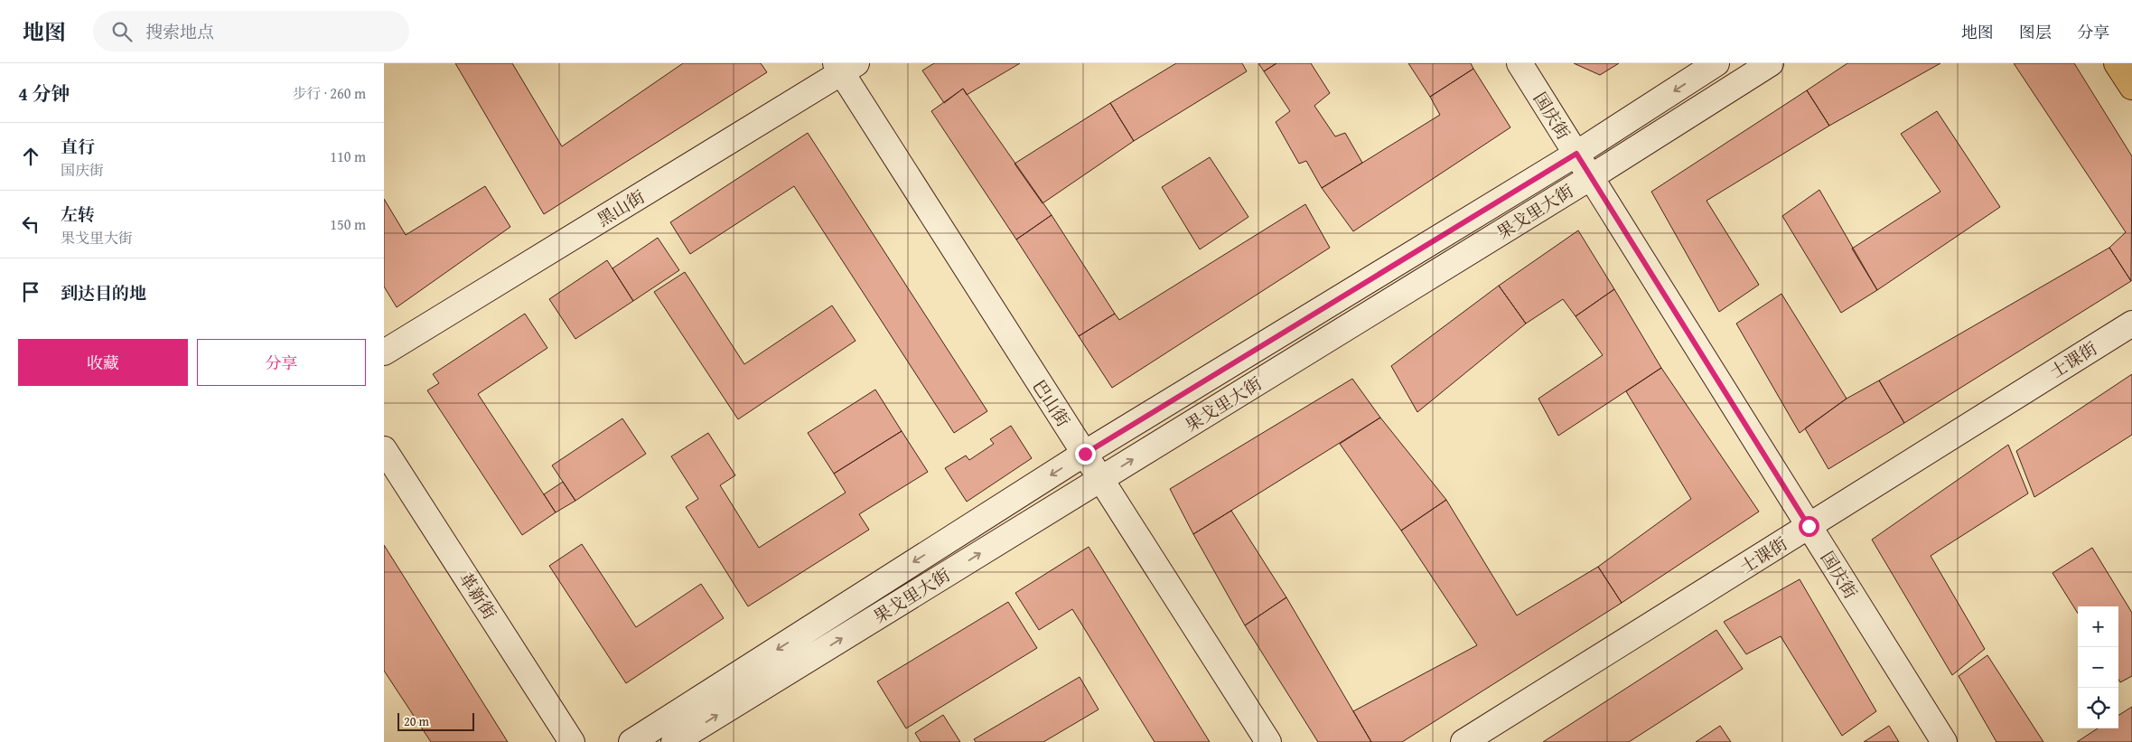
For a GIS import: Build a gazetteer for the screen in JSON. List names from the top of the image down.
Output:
{
  "streets": {
    "street": [
      "国庆街",
      "黑山街",
      "果戈里大街",
      "士课街",
      "巴山街",
      "革新街"
    ]
  },
  "crossings": [
    ["国庆街", "果戈里大街"],
    ["国庆街", "士课街"],
    ["黑山街", "巴山街"],
    ["果戈里大街", "巴山街"]
  ],
  "scale_bar": "20 m",
  "page": {
    "header": "地图",
    "search": "搜索地点",
    "nav": ["地图", "图层", "分享"],
    "heading": ["4 分钟", "步行 · 260 m"],
    "list": [
      ["直行", "国庆街", "110 m"],
      ["左转", "果戈里大街", "150 m"],
      "到达目的地"
    ],
    "buttons": ["收藏", "分享"],
    "map_buttons": ["+", "−"],
    "scale": "20 m"
  }
}
